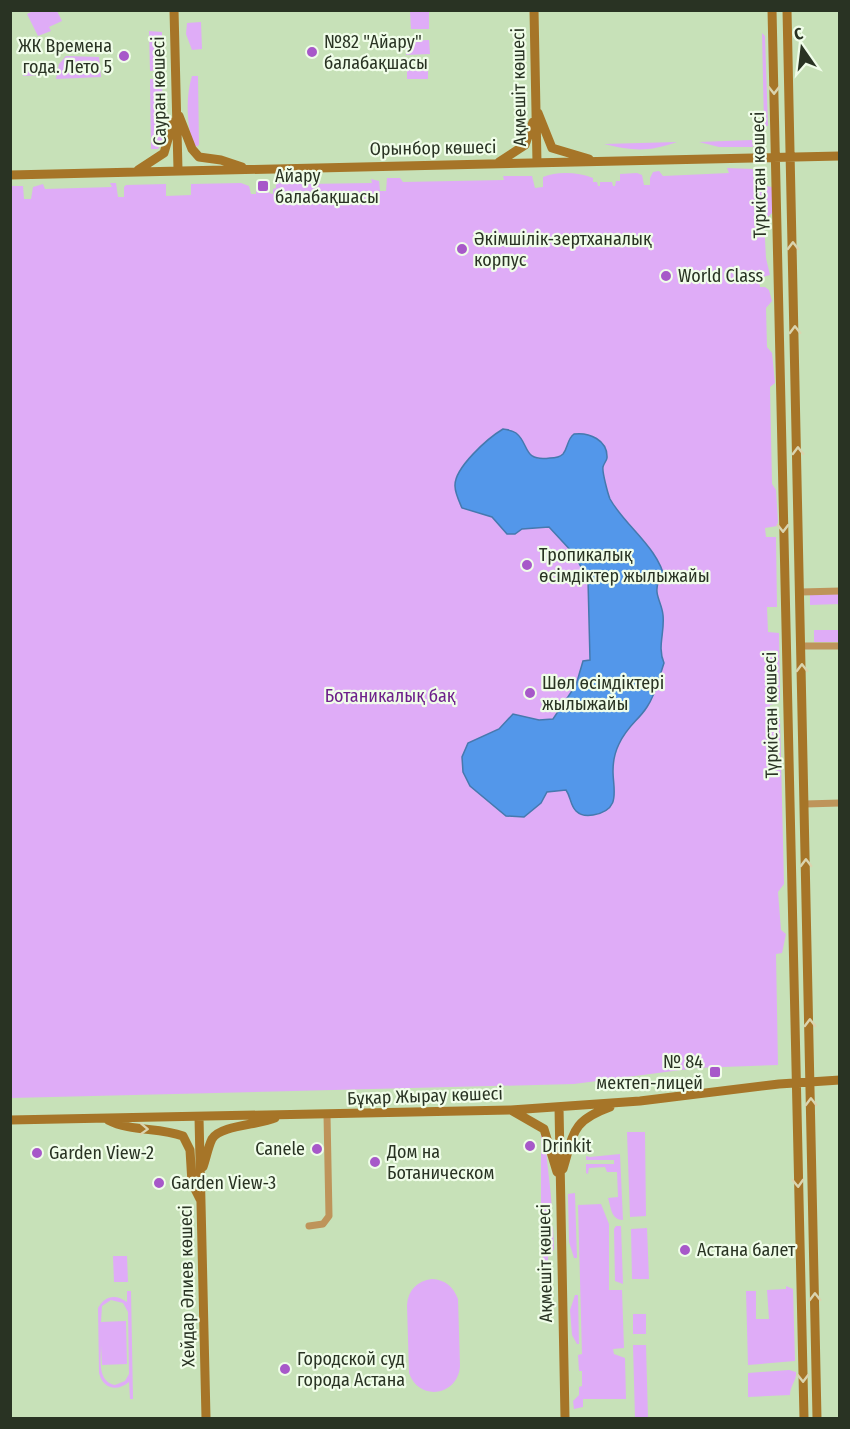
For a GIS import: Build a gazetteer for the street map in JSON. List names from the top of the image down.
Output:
{
  "streets": {
    "street": [
      "Ақмешіт көшесі",
      "Сауран көшесі",
      "Орынбор көшесі",
      "Түркістан көшесі",
      "Бұқар Жырау көшесі",
      "Хейдар Әлиев көшесі"
    ]
  },
  "crossings": [
    ["Ақмешіт көшесі", "Орынбор көшесі"],
    ["Ақмешіт көшесі", "Бұқар Жырау көшесі"],
    ["Сауран көшесі", "Орынбор көшесі"],
    ["Орынбор көшесі", "Түркістан көшесі"],
    ["Түркістан көшесі", "Бұқар Жырау көшесі"],
    ["Бұқар Жырау көшесі", "Хейдар Әлиев көшесі"]
  ],
  "parks": ["Ботаникалық бақ"],
  "places": {
    "other": [
      "№82 \"Айару\" балабақшасы",
      "ЖК Времена года. Лето 5",
      "Әкімшілік-зертханалық корпус",
      "World Class",
      "Тропикалық өсімдіктер жылыжайы",
      "Шөл өсімдіктері жылыжайы",
      "Drinkit",
      "Canele",
      "Garden View-2",
      "Дом на Ботаническом",
      "Garden View-3",
      "Астана балет",
      "Городской суд города Астана"
    ],
    "transit": ["Айару балабақшасы", "№ 84 мектеп-лицей"]
  },
  "north": "top"
}
